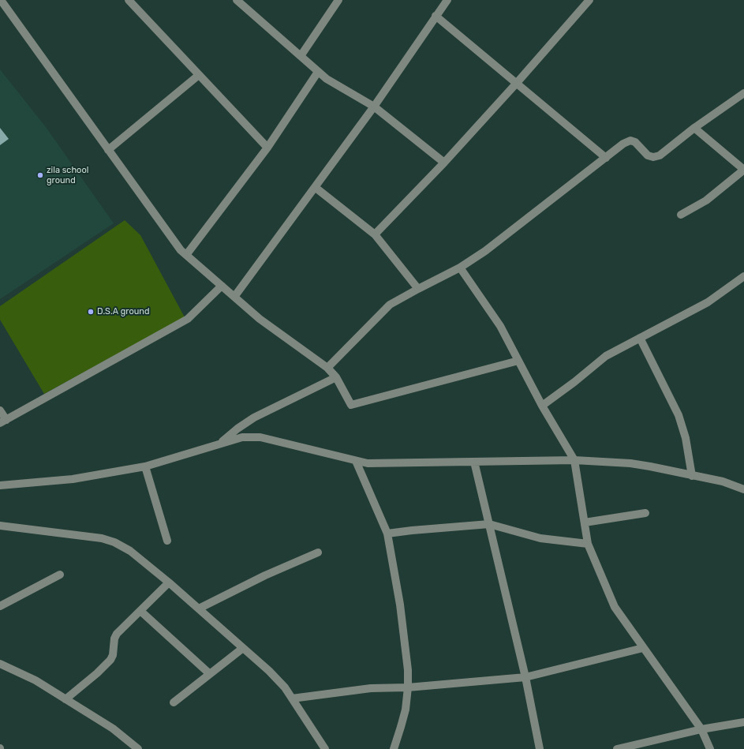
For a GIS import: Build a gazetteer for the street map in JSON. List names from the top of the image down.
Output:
{
  "places": ["zila school ground", "D.S.A ground"]
}
